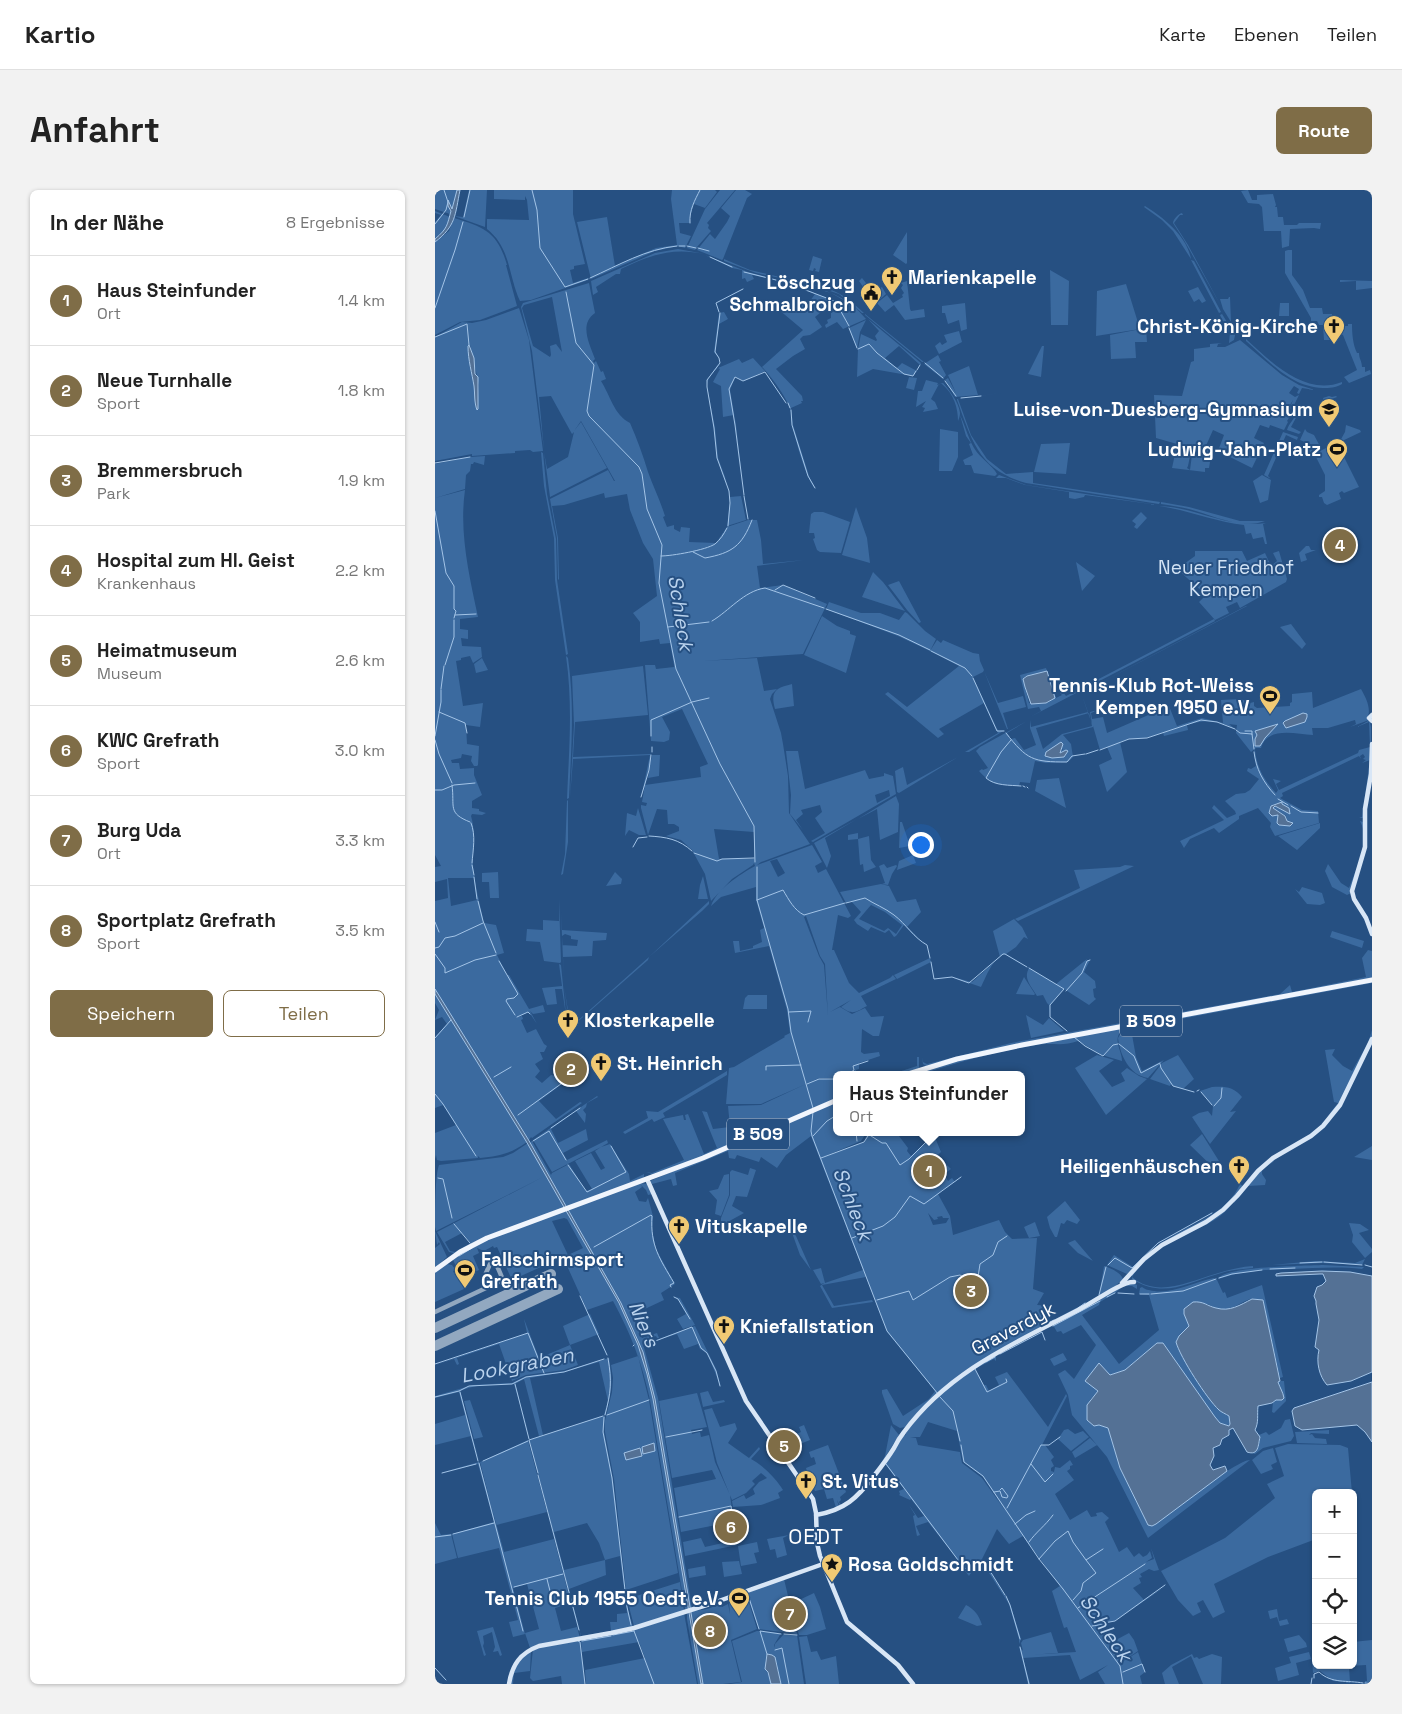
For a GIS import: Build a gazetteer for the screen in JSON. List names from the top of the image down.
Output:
{
  "streets": {
    "main road": ["B 509", "Graverdyk"]
  },
  "districts": ["OEDT"],
  "water": ["Schleck", "Niers", "Lookgraben"],
  "parks": ["Neuer Friedhof Kempen"],
  "places": {
    "church": [
      "Marienkapelle",
      "Christ-König-Kirche",
      "Klosterkapelle",
      "St. Heinrich",
      "Heiligenhäuschen",
      "Vituskapelle",
      "Kniefallstation",
      "St. Vitus"
    ],
    "public building": ["Löschzug Schmalbroich"],
    "school or university": ["Luise-von-Duesberg-Gymnasium"],
    "sports": [
      "Ludwig-Jahn-Platz",
      "Tennis-Klub Rot-Weiss Kempen 1950 e.V.",
      "Fallschirmsport Grefrath",
      "Tennis Club 1955 Oedt e.V."
    ],
    "place": ["Rosa Goldschmidt"]
  },
  "page": {
    "header": "Kartio",
    "nav": ["Karte", "Ebenen", "Teilen"],
    "buttons": [
      "Route",
      ["Speichern", "Teilen"]
    ],
    "title": "Anfahrt",
    "heading": ["In der Nähe", "8 Ergebnisse"],
    "list": [
      {
        "mark": "1",
        "name": "Haus Steinfunder",
        "note": "Ort",
        "value": "1.4 km"
      },
      {
        "mark": "2",
        "name": "Neue Turnhalle",
        "note": "Sport",
        "value": "1.8 km"
      },
      {
        "mark": "3",
        "name": "Bremmersbruch",
        "note": "Park",
        "value": "1.9 km"
      },
      {
        "mark": "4",
        "name": "Hospital zum Hl. Geist",
        "note": "Krankenhaus",
        "value": "2.2 km"
      },
      {
        "mark": "5",
        "name": "Heimatmuseum",
        "note": "Museum",
        "value": "2.6 km"
      },
      {
        "mark": "6",
        "name": "KWC Grefrath",
        "note": "Sport",
        "value": "3.0 km"
      },
      {
        "mark": "7",
        "name": "Burg Uda",
        "note": "Ort",
        "value": "3.3 km"
      },
      {
        "mark": "8",
        "name": "Sportplatz Grefrath",
        "note": "Sport",
        "value": "3.5 km"
      }
    ],
    "pins": [
      "4",
      "2",
      "1",
      "3",
      "5",
      "6",
      "7",
      "8"
    ],
    "popup": ["Haus Steinfunder", "Ort"],
    "map_buttons": ["+", "−"]
  }
}
